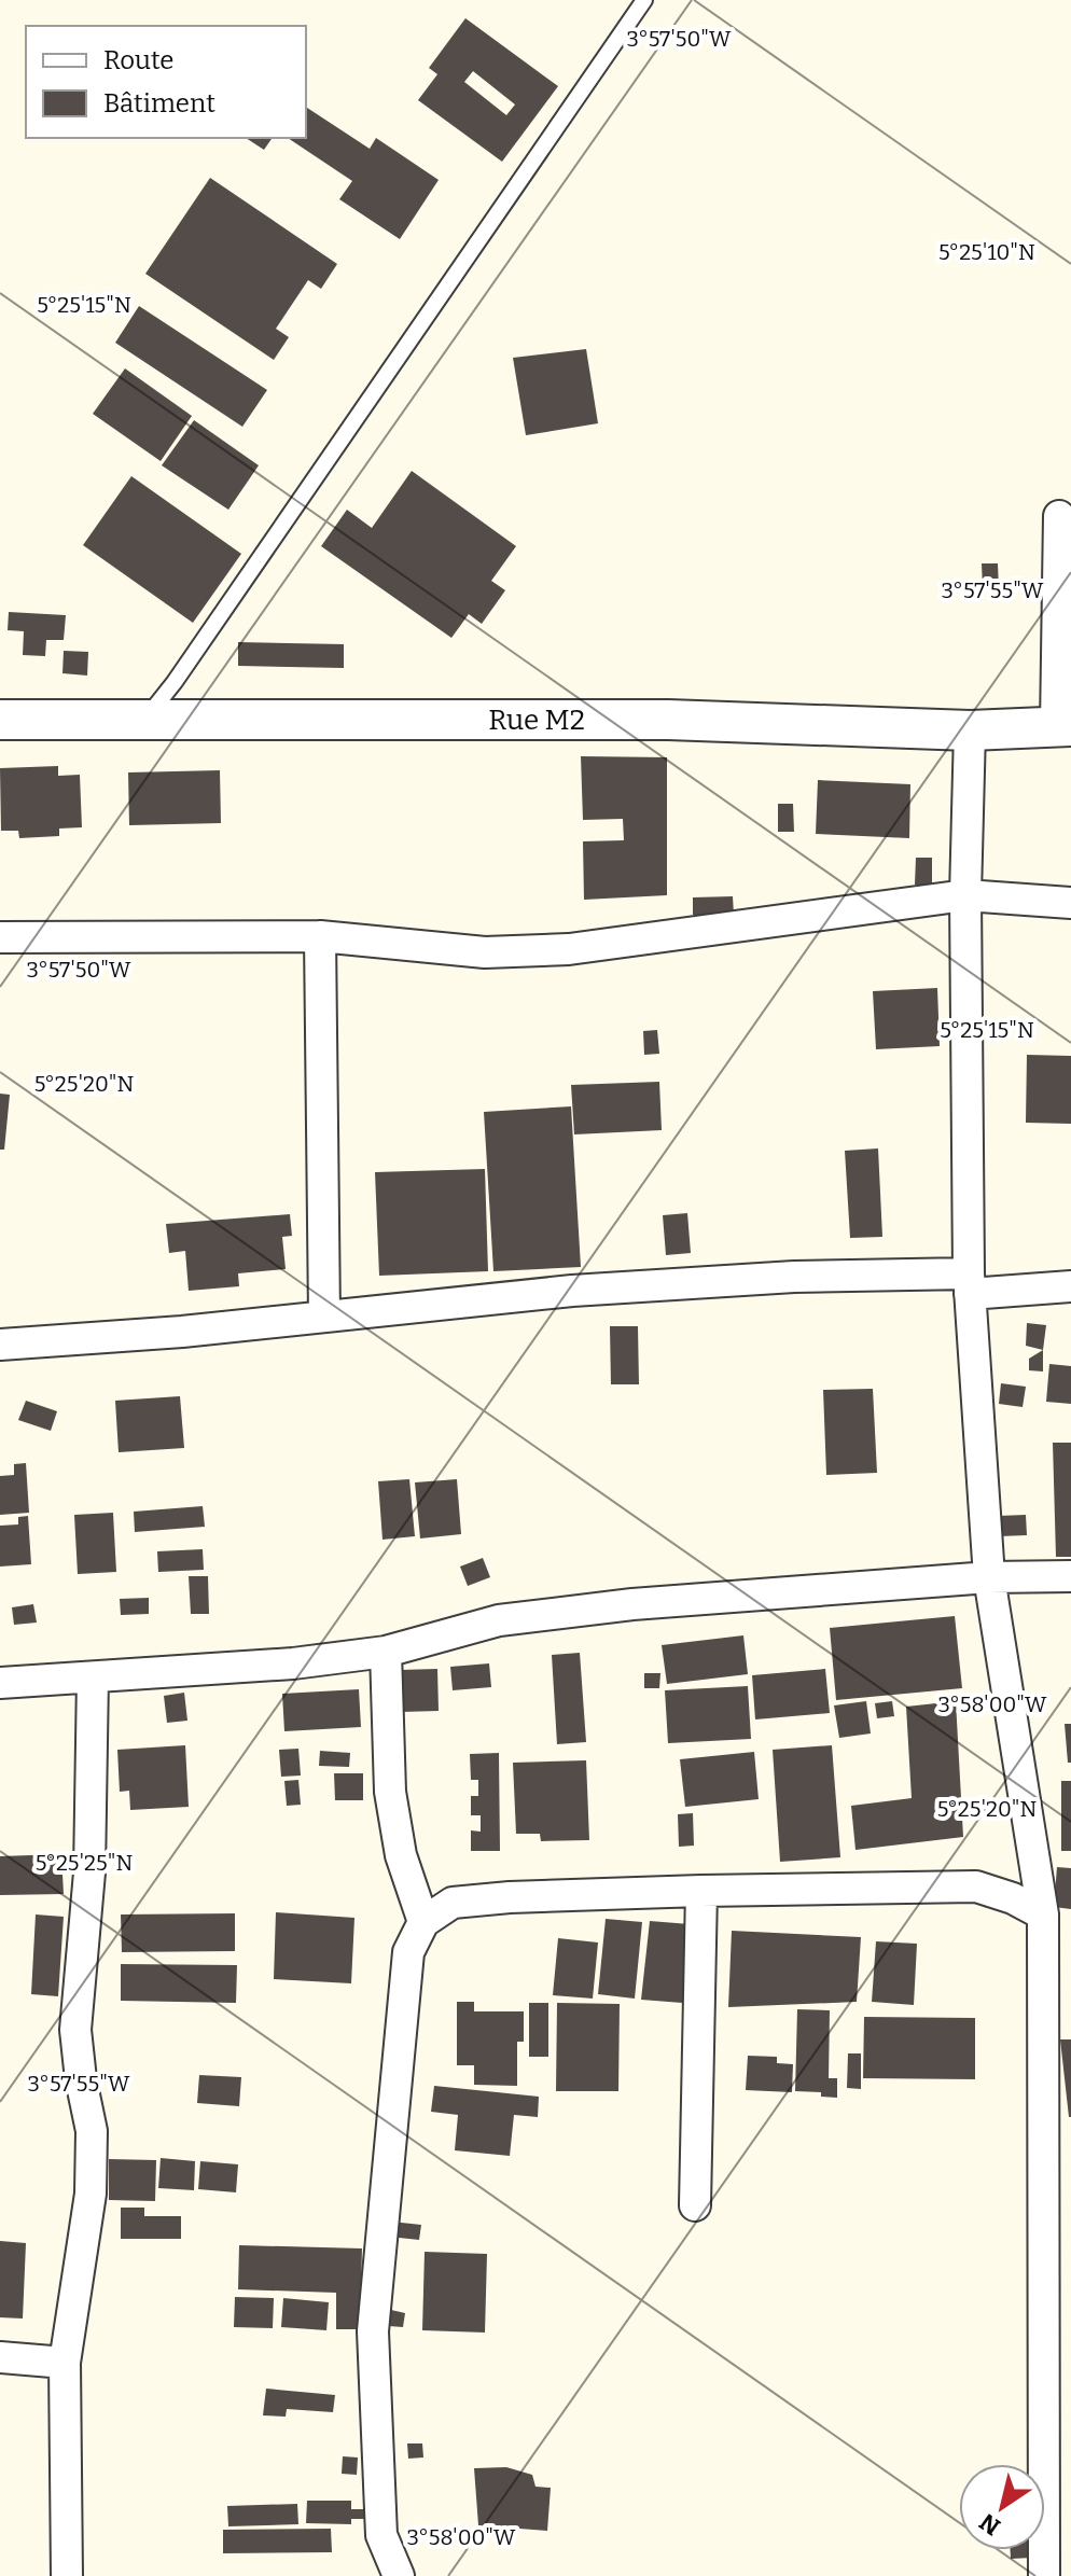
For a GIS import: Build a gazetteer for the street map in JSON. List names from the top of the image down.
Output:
{
  "streets": {
    "street": ["Rue M2"]
  },
  "legend": ["Route", "Bâtiment"],
  "north": "bottom left",
  "coordinates": [
    "3°57'50\"W",
    "5°25'10\"N",
    "5°25'15\"N",
    "3°57'55\"W",
    "5°25'20\"N",
    "3°58'00\"W",
    "5°25'25\"N"
  ]
}
